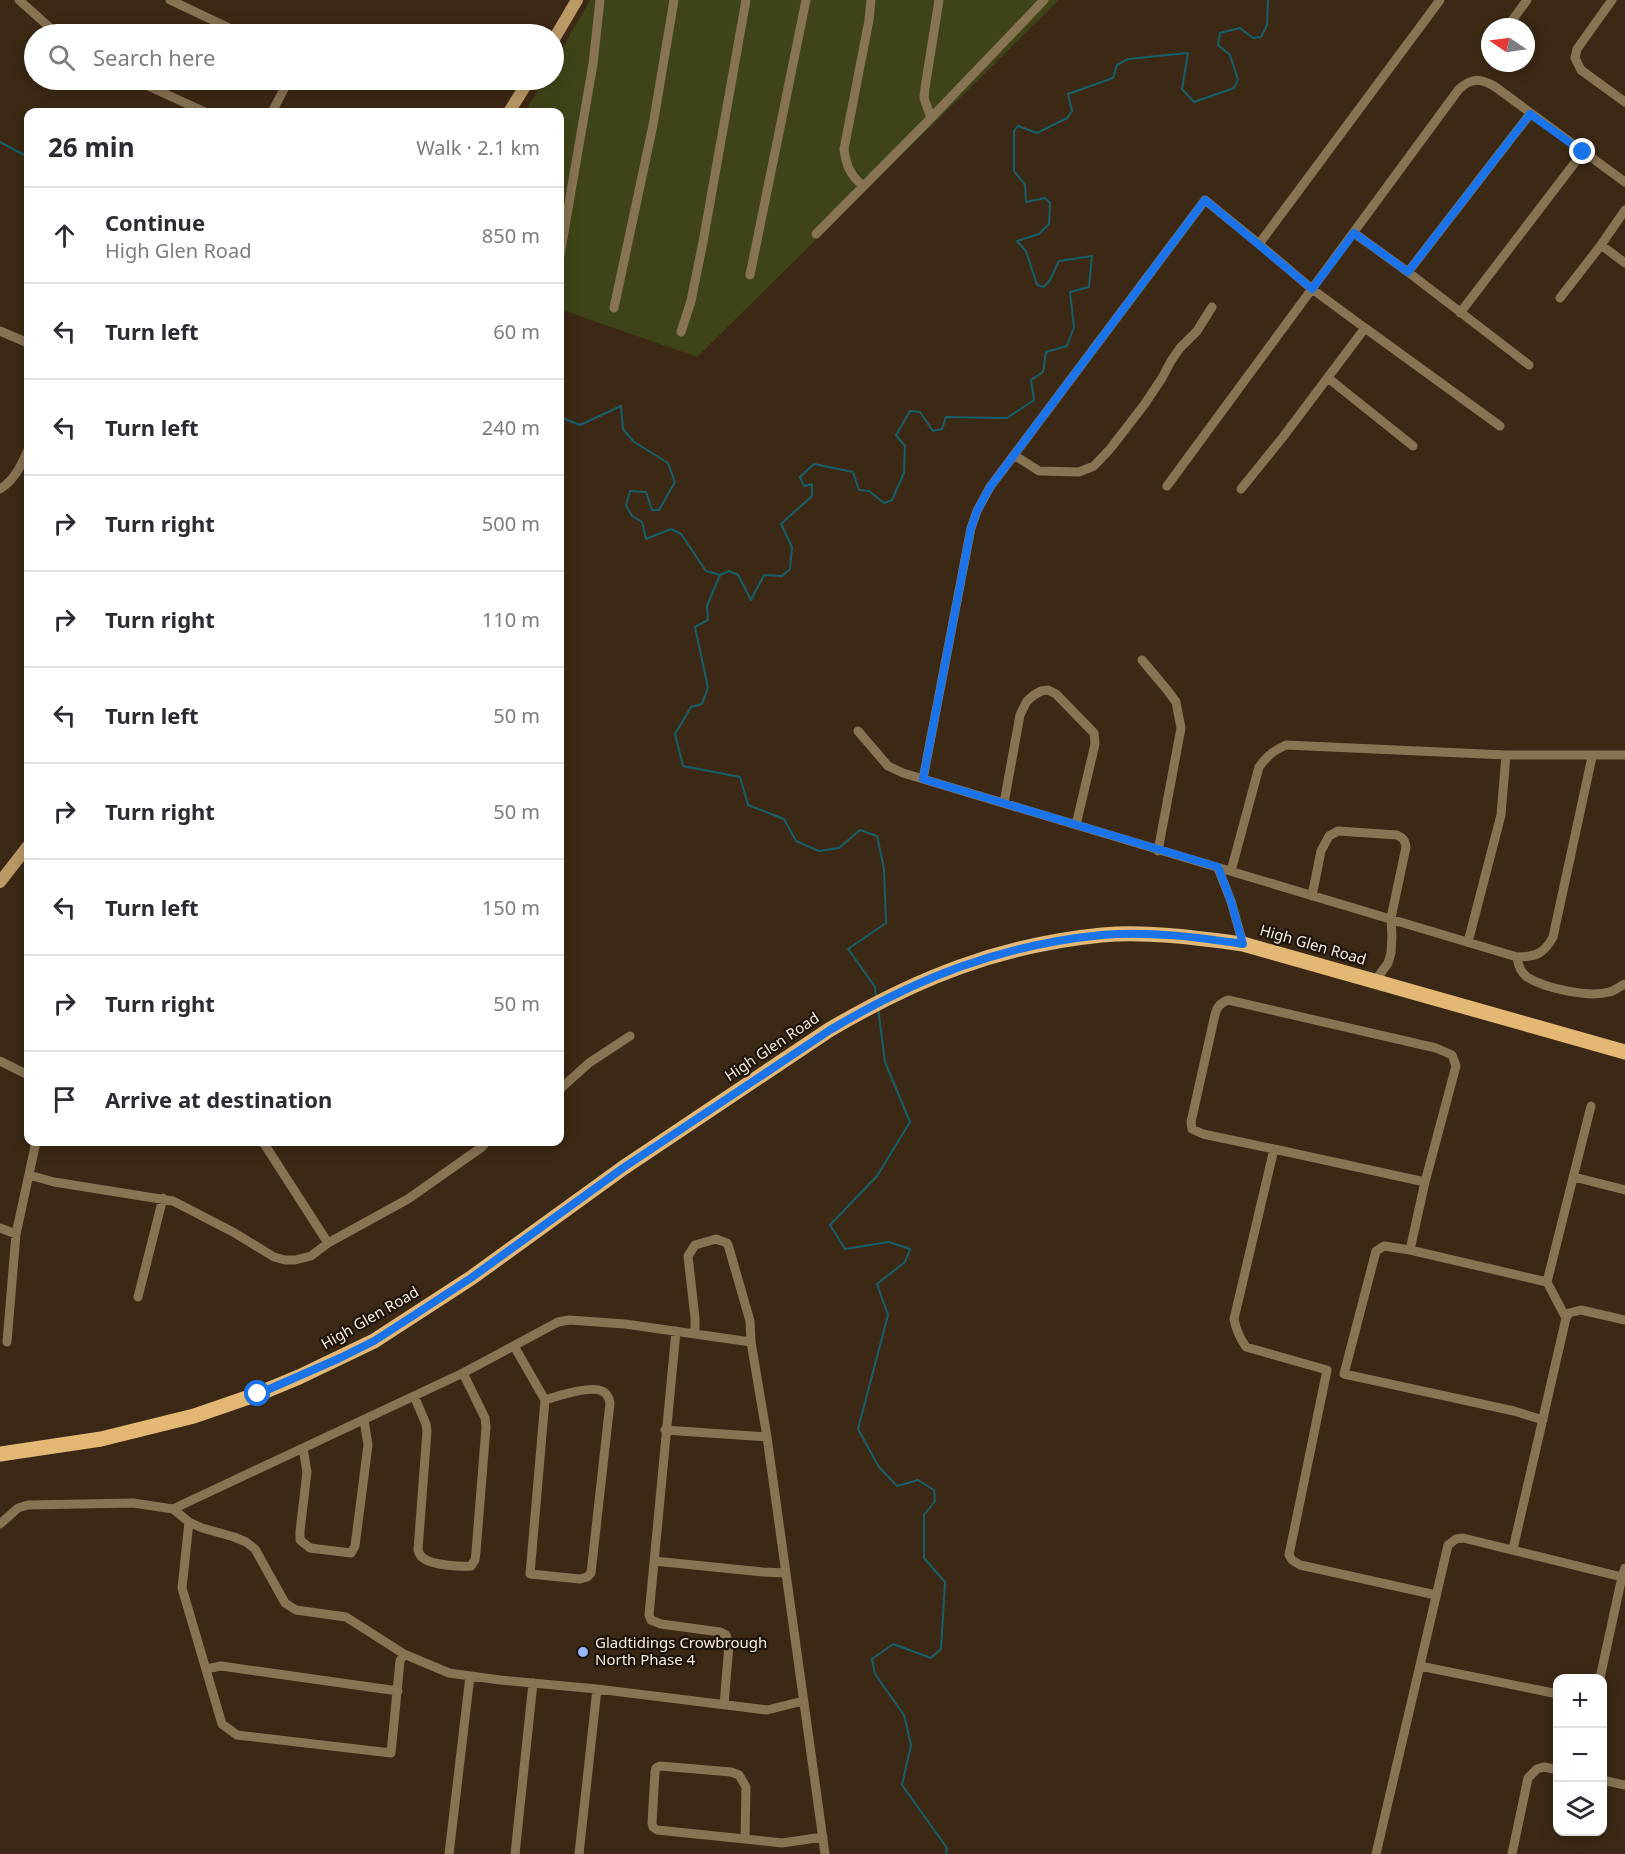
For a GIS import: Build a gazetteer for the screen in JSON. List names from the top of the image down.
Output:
{
  "streets": {
    "main road": ["High Glen Road"]
  },
  "places": ["Gladtidings Crowbrough North Phase 4"],
  "north": "left",
  "page": {
    "search": "Search here",
    "heading": ["26 min", "Walk · 2.1 km"],
    "list": [
      ["Continue", "High Glen Road", "850 m"],
      ["Turn left", "60 m"],
      ["Turn left", "240 m"],
      ["Turn right", "500 m"],
      ["Turn right", "110 m"],
      ["Turn left", "50 m"],
      ["Turn right", "50 m"],
      ["Turn left", "150 m"],
      ["Turn right", "50 m"],
      "Arrive at destination"
    ],
    "map_buttons": ["+", "−"]
  }
}
